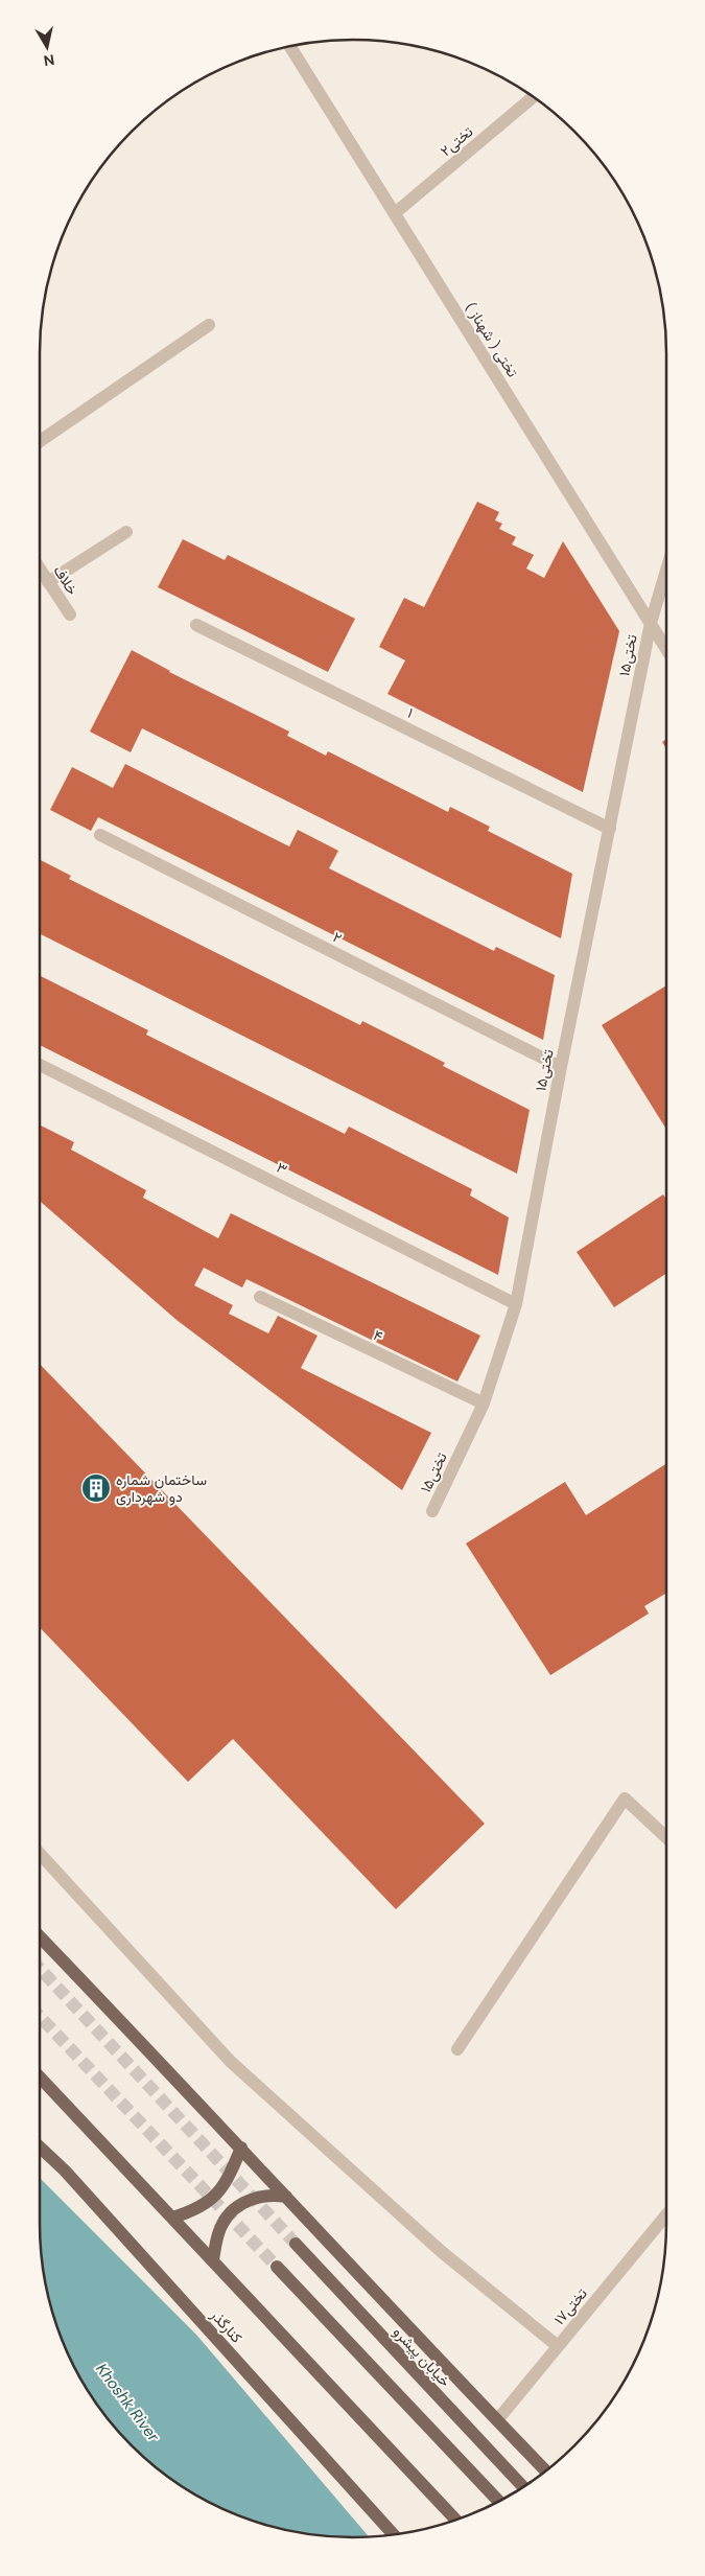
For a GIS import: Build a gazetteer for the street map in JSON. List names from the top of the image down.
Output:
{
  "streets": {
    "main road": ["کنارگذر", "خیابان پیشرو"],
    "street": [
      "تختی۲",
      "تختی ( شهناز )",
      "خلاف",
      "تختی۱۵",
      "۱",
      "۲",
      "۳",
      "۴",
      "تختی۱۷"
    ]
  },
  "crossings": [
    ["تختی۲", "تختی ( شهناز )"],
    ["تختی ( شهناز )", "تختی۱۵"],
    ["تختی۱۵", "۱"],
    ["تختی۱۵", "۲"],
    ["تختی۱۵", "۳"],
    ["تختی۱۵", "۴"]
  ],
  "water": ["Khoshk River"],
  "places": {
    "building": ["ساختمان شماره دو شهرداری"]
  },
  "north": "bottom"
}
